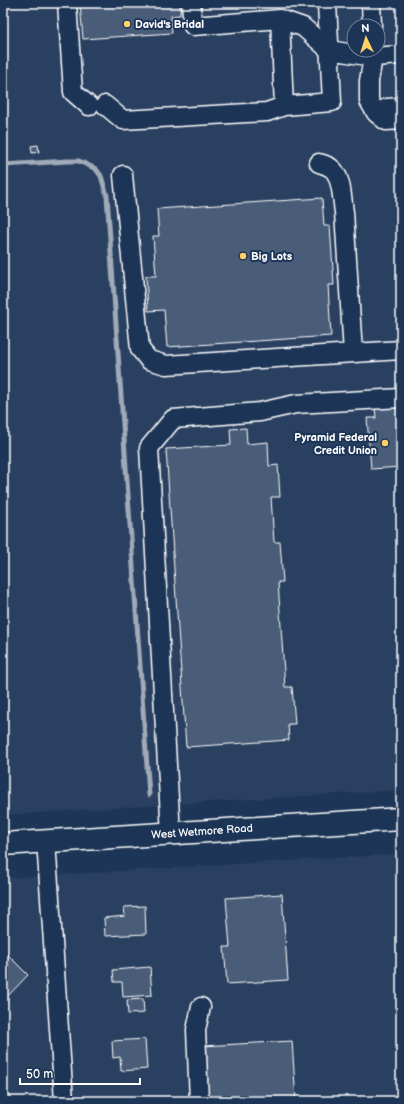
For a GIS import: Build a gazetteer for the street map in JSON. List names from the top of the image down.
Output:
{
  "streets": {
    "main road": ["West Wetmore Road"]
  },
  "places": ["David's Bridal", "Big Lots", "Pyramid Federal Credit Union"],
  "scale_bar": "50 m",
  "north": "top"
}
